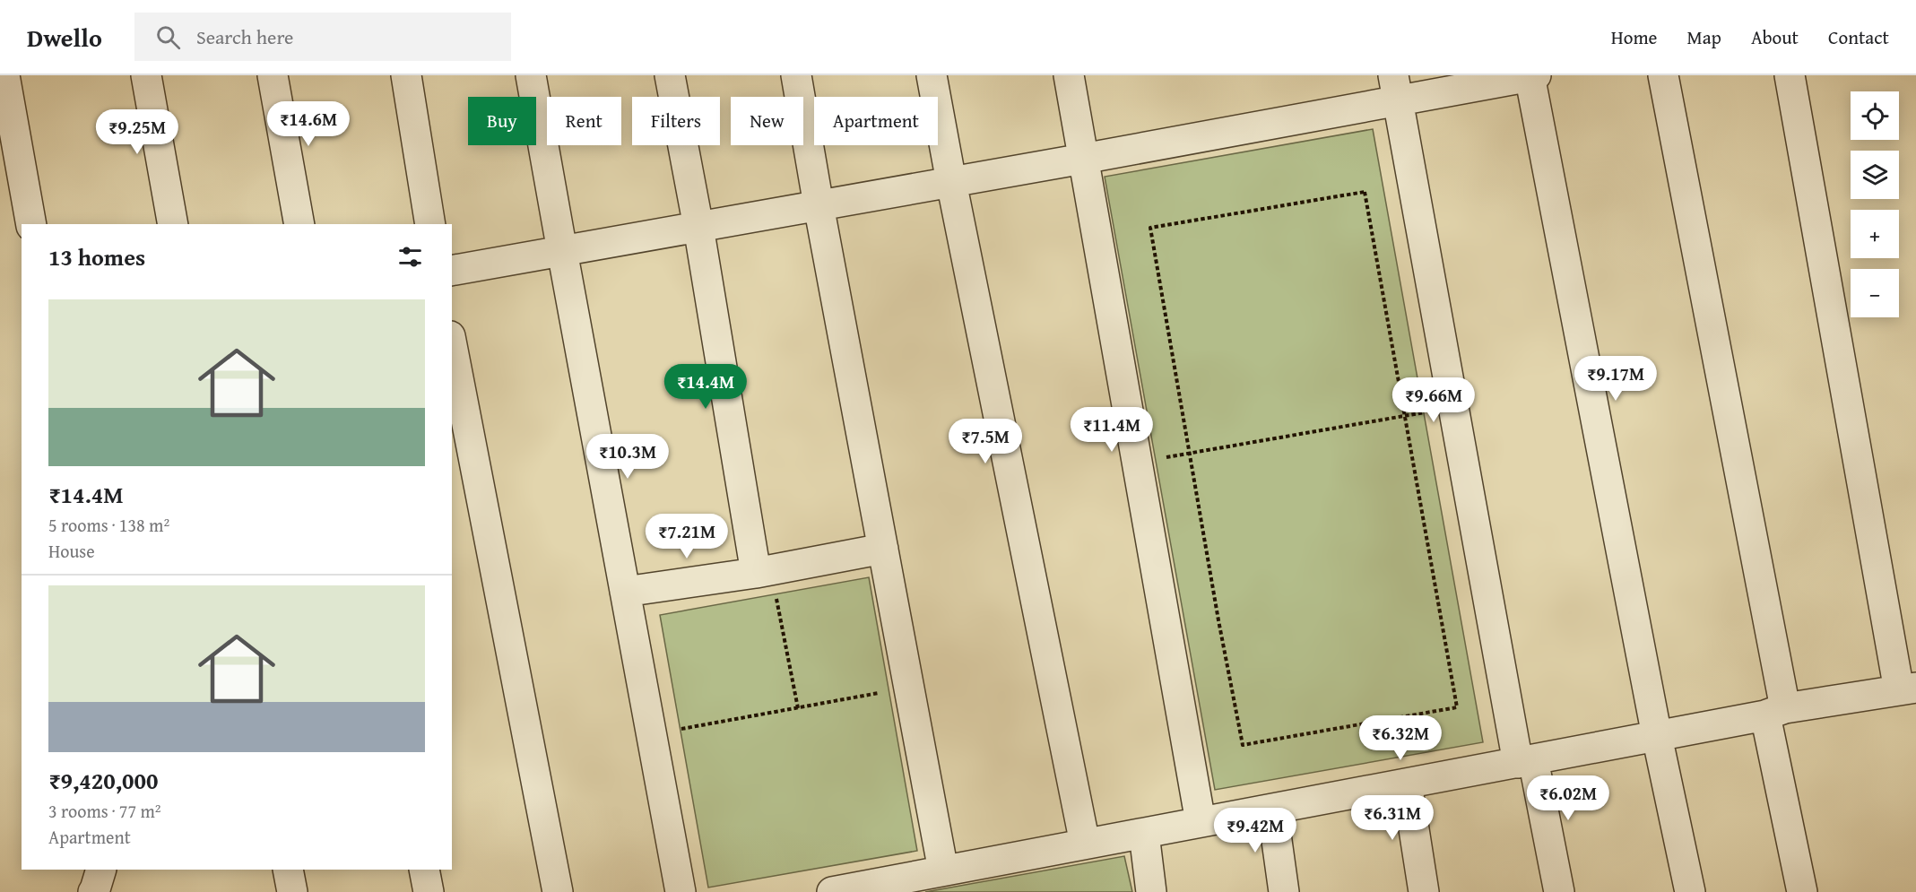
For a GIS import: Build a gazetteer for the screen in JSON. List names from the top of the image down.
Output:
{
  "page": {
    "header": "Dwello",
    "search": "Search here",
    "nav": [
      "Home",
      "Map",
      "About",
      "Contact"
    ],
    "map_buttons": ["+", "−"],
    "chip": [
      "Buy",
      "Rent",
      "Filters",
      "New",
      "Apartment"
    ],
    "price": [
      "₹14.6M",
      "₹9.25M",
      "₹9.17M",
      "₹14.4M",
      "₹9.66M",
      "₹11.4M",
      "₹7.5M",
      "₹10.3M",
      "₹7.21M",
      "₹6.32M",
      "₹6.02M",
      "₹6.31M",
      "₹9.42M"
    ],
    "heading": "13 homes",
    "list": [
      {
        "name": "₹14.4M",
        "note": "5 rooms · 138 m² · House"
      },
      {
        "name": "₹9,420,000",
        "note": "3 rooms · 77 m² · Apartment"
      }
    ]
  }
}
